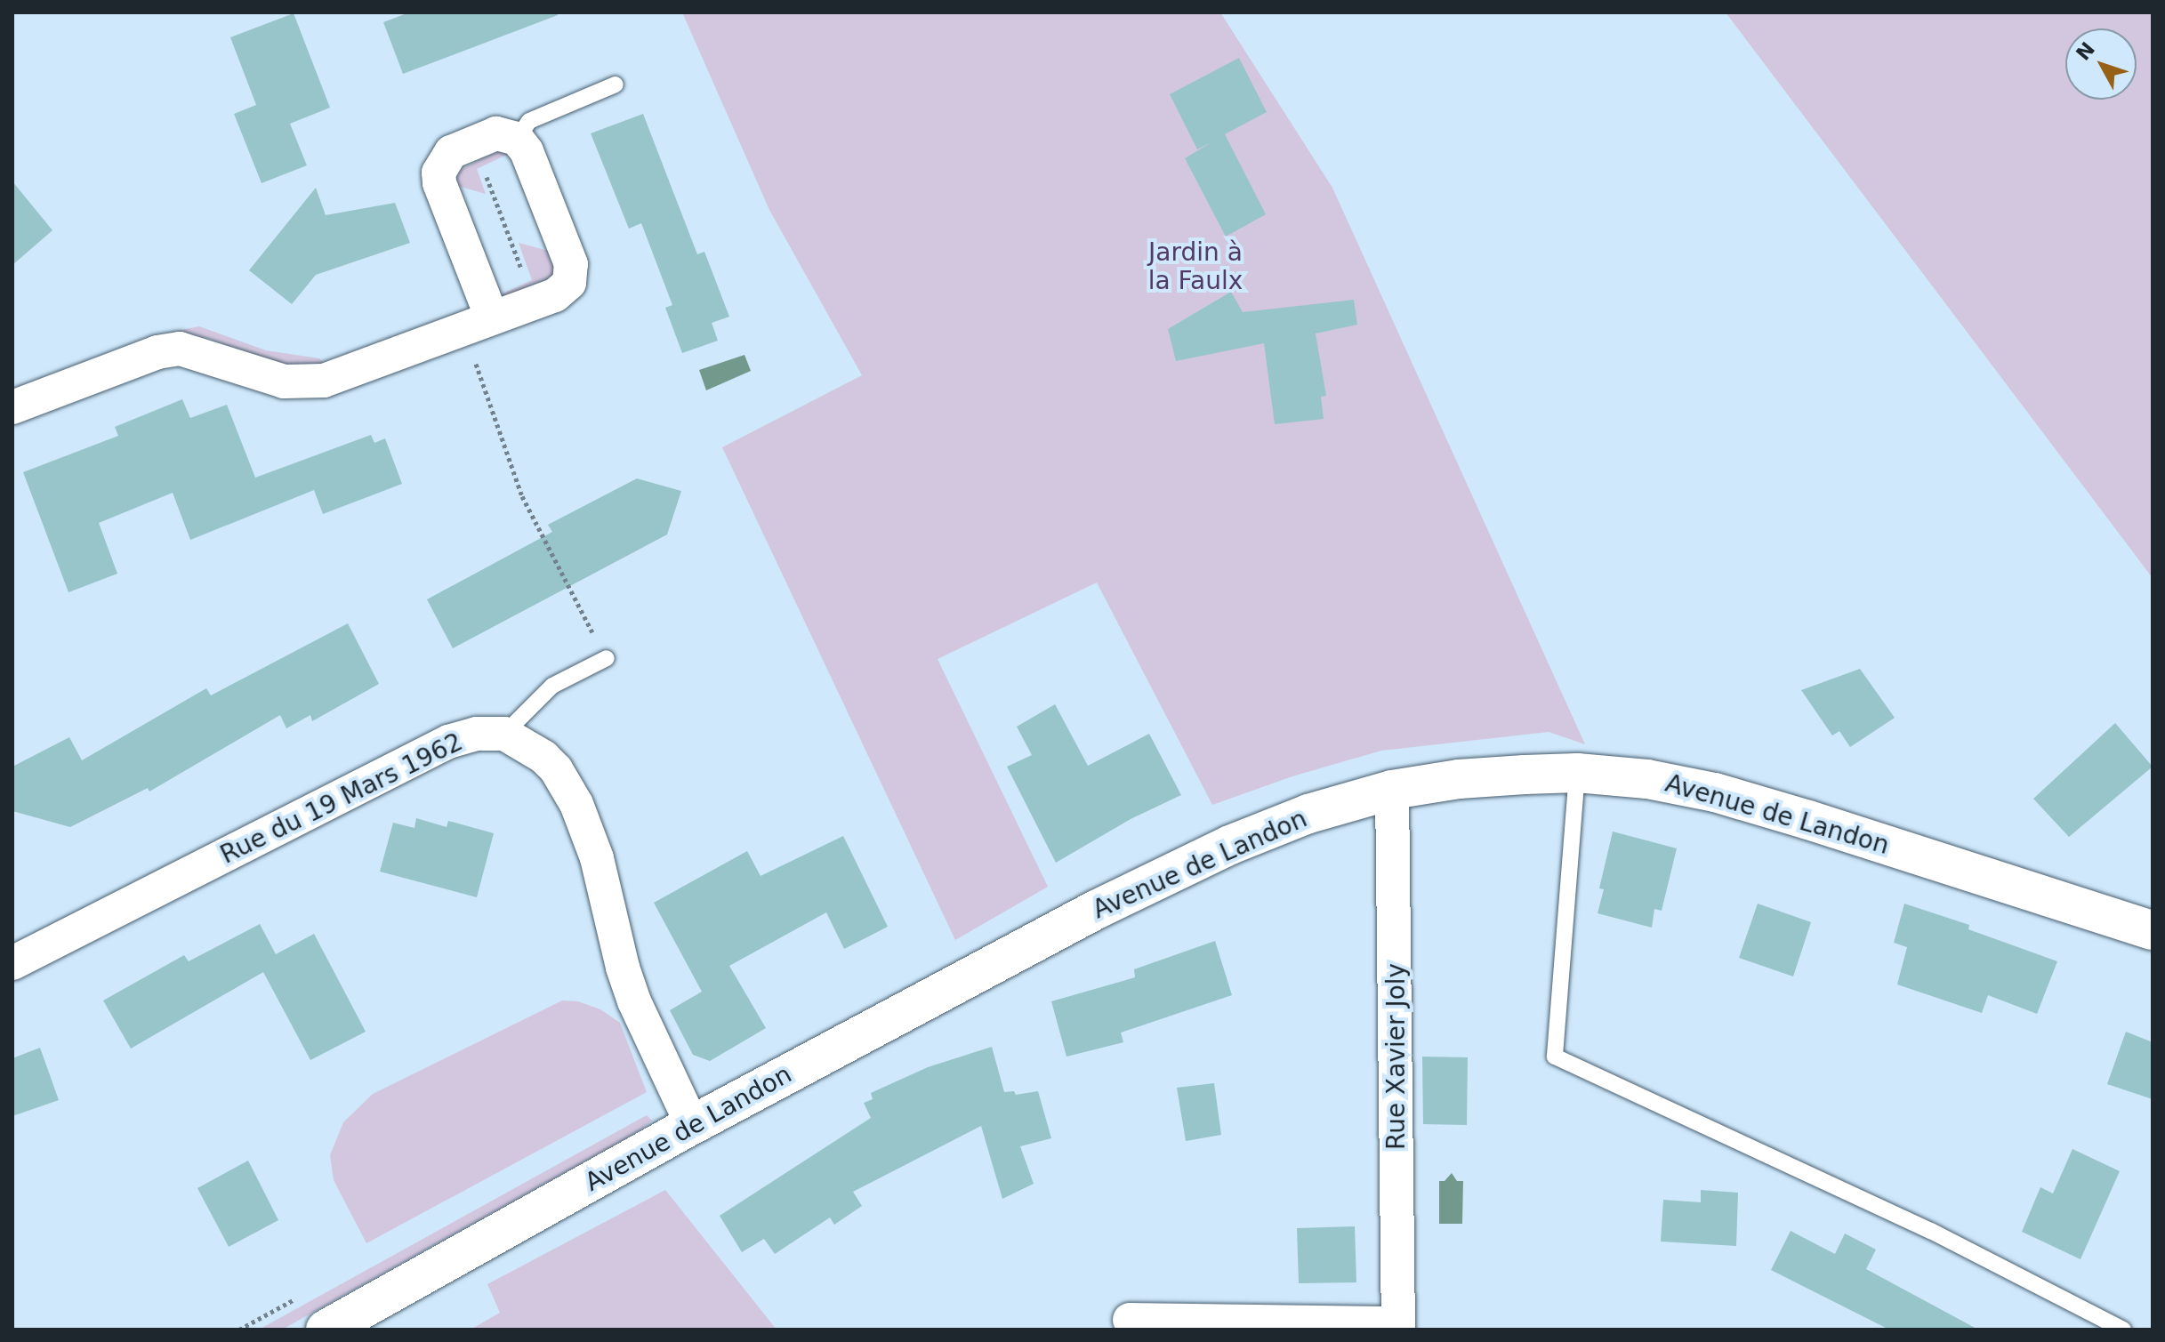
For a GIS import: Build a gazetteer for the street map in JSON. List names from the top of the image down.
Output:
{
  "streets": {
    "street": ["Rue du 19 Mars 1962", "Avenue de Landon", "Rue Xavier Joly"]
  },
  "crossings": [
    ["Avenue de Landon", "Rue Xavier Joly"]
  ],
  "parks": ["Jardin à la Faulx"],
  "north": "top left"
}
